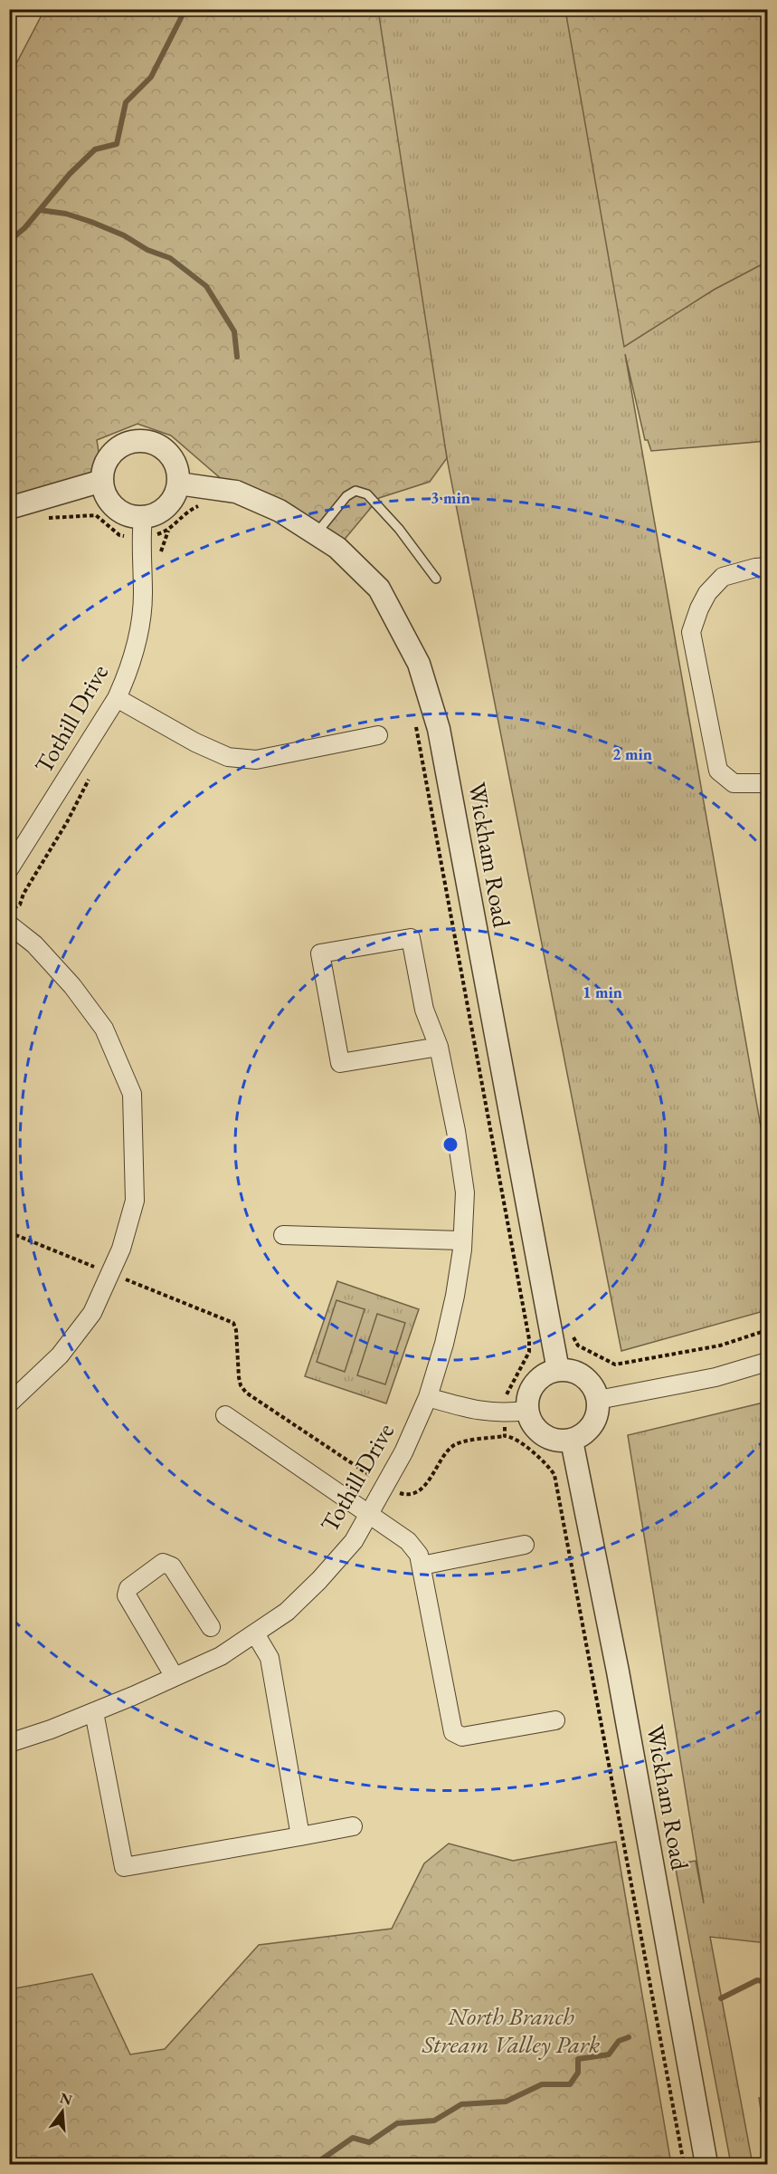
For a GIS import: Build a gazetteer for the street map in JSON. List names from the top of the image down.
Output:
{
  "streets": {
    "street": ["Tothill Drive", "Wickham Road"]
  },
  "crossings": [
    ["Tothill Drive", "Wickham Road"]
  ],
  "parks": ["North Branch Stream Valley Park"],
  "north": "top",
  "rings": ["3 min", "2 min", "1 min"]
}
